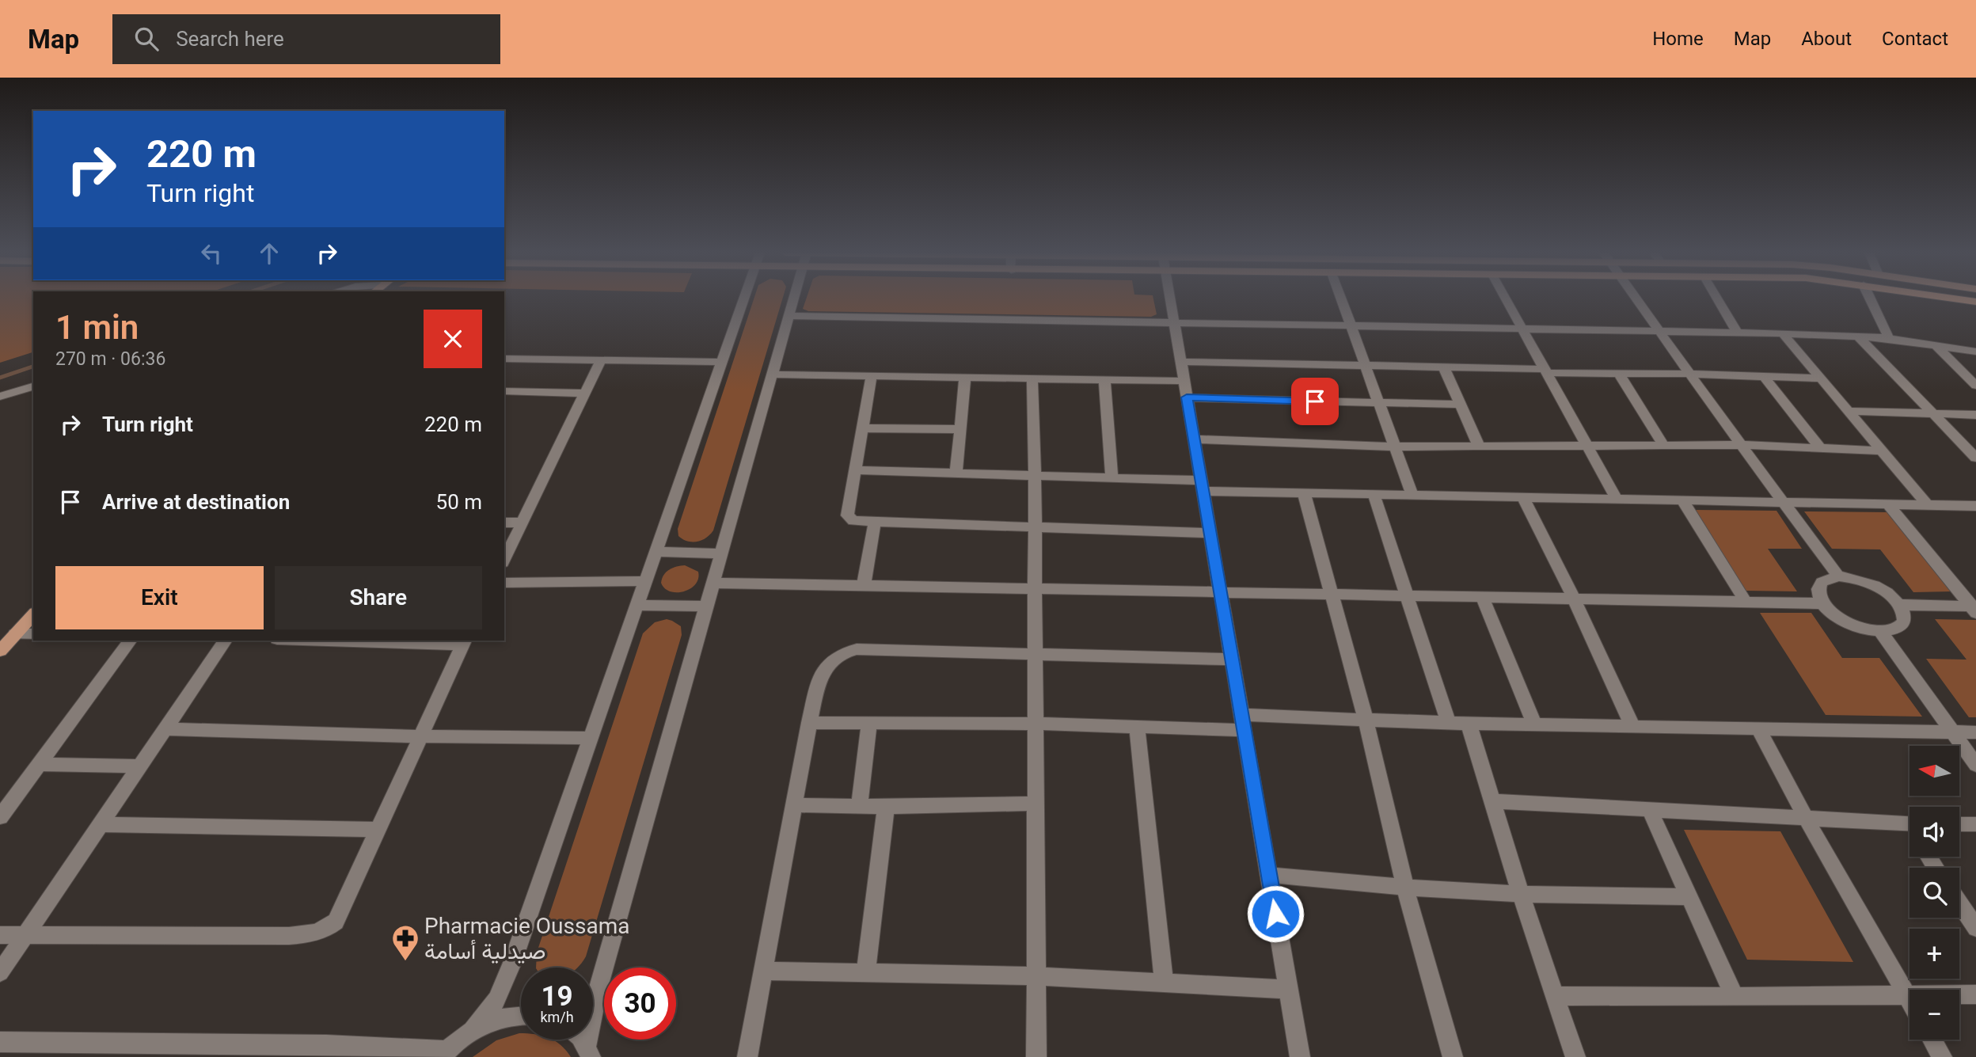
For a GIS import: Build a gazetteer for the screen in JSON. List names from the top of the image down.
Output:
{
  "places": {
    "pharmacy": ["Pharmacie Oussama صيدلية أسامة"]
  },
  "north": "left",
  "page": {
    "header": "Map",
    "search": "Search here",
    "nav": [
      "Home",
      "Map",
      "About",
      "Contact"
    ],
    "turn": ["220 m", "Turn right"],
    "heading": ["1 min", "270 m · 06:36"],
    "list": [
      {
        "name": "Turn right",
        "value": "220 m"
      },
      {
        "name": "Arrive at destination",
        "value": "50 m"
      }
    ],
    "buttons": ["Exit", "Share"],
    "map_buttons": ["+", "−"],
    "speed": "19 km/h",
    "limit": "30"
  }
}
